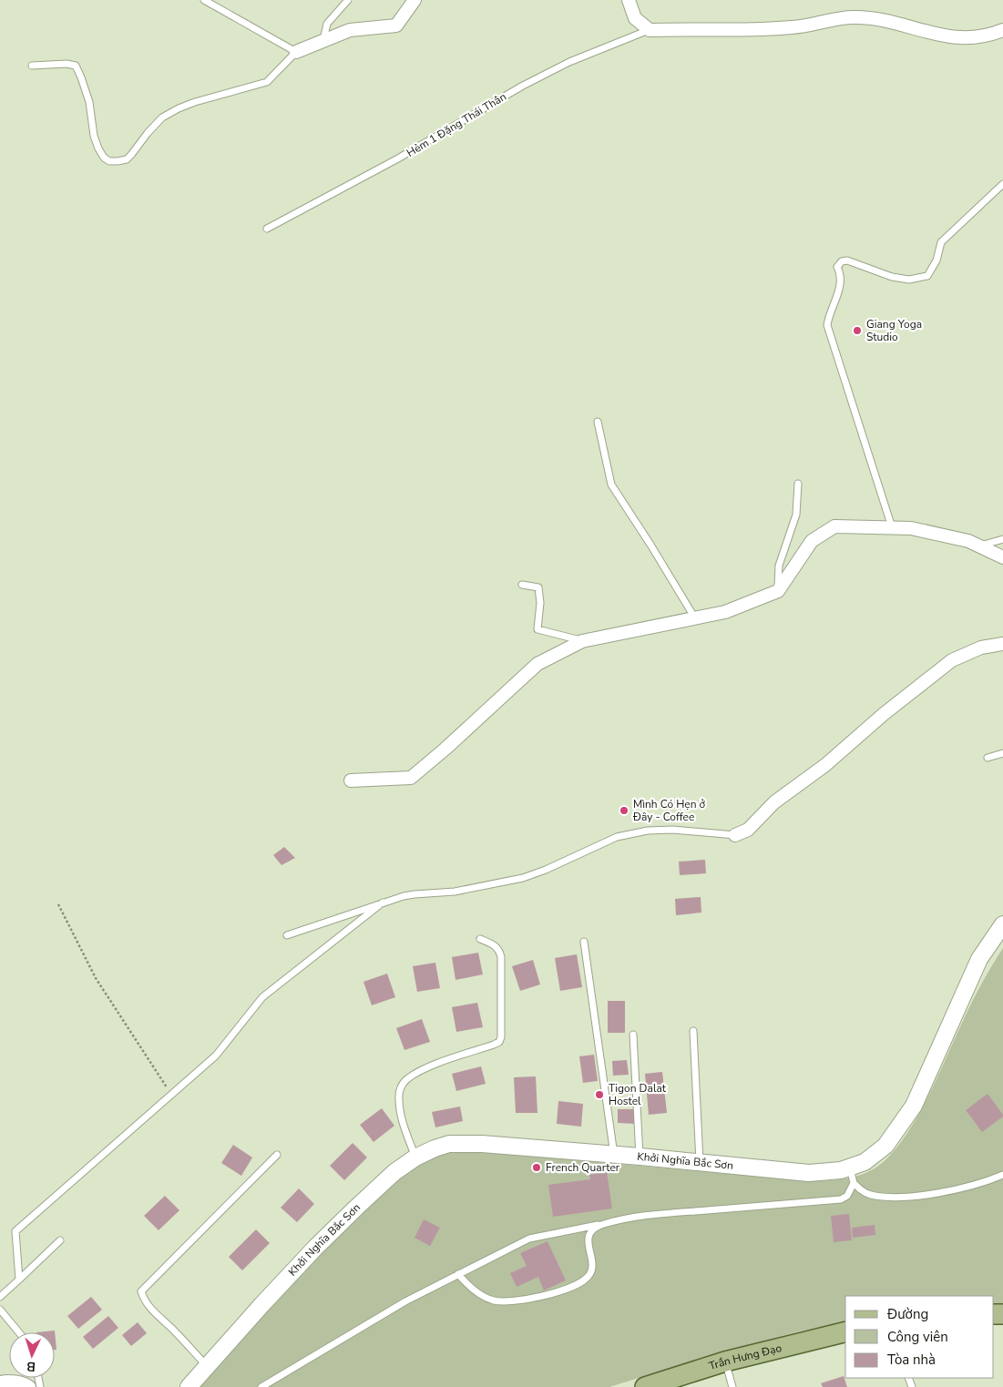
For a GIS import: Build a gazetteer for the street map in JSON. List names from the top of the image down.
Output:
{
  "streets": {
    "main road": ["Trần Hưng Đạo"],
    "street": ["Khởi Nghĩa Bắc Sơn"],
    "lane": ["Hẻm 1 Đặng Thái Thân"]
  },
  "places": [
    "Giang Yoga Studio",
    "Mình Có Hẹn ở Đây - Coffee",
    "Tigon Dalat Hostel",
    "French Quarter"
  ],
  "legend": ["Đường", "Công viên", "Tòa nhà"],
  "north": "bottom"
}
